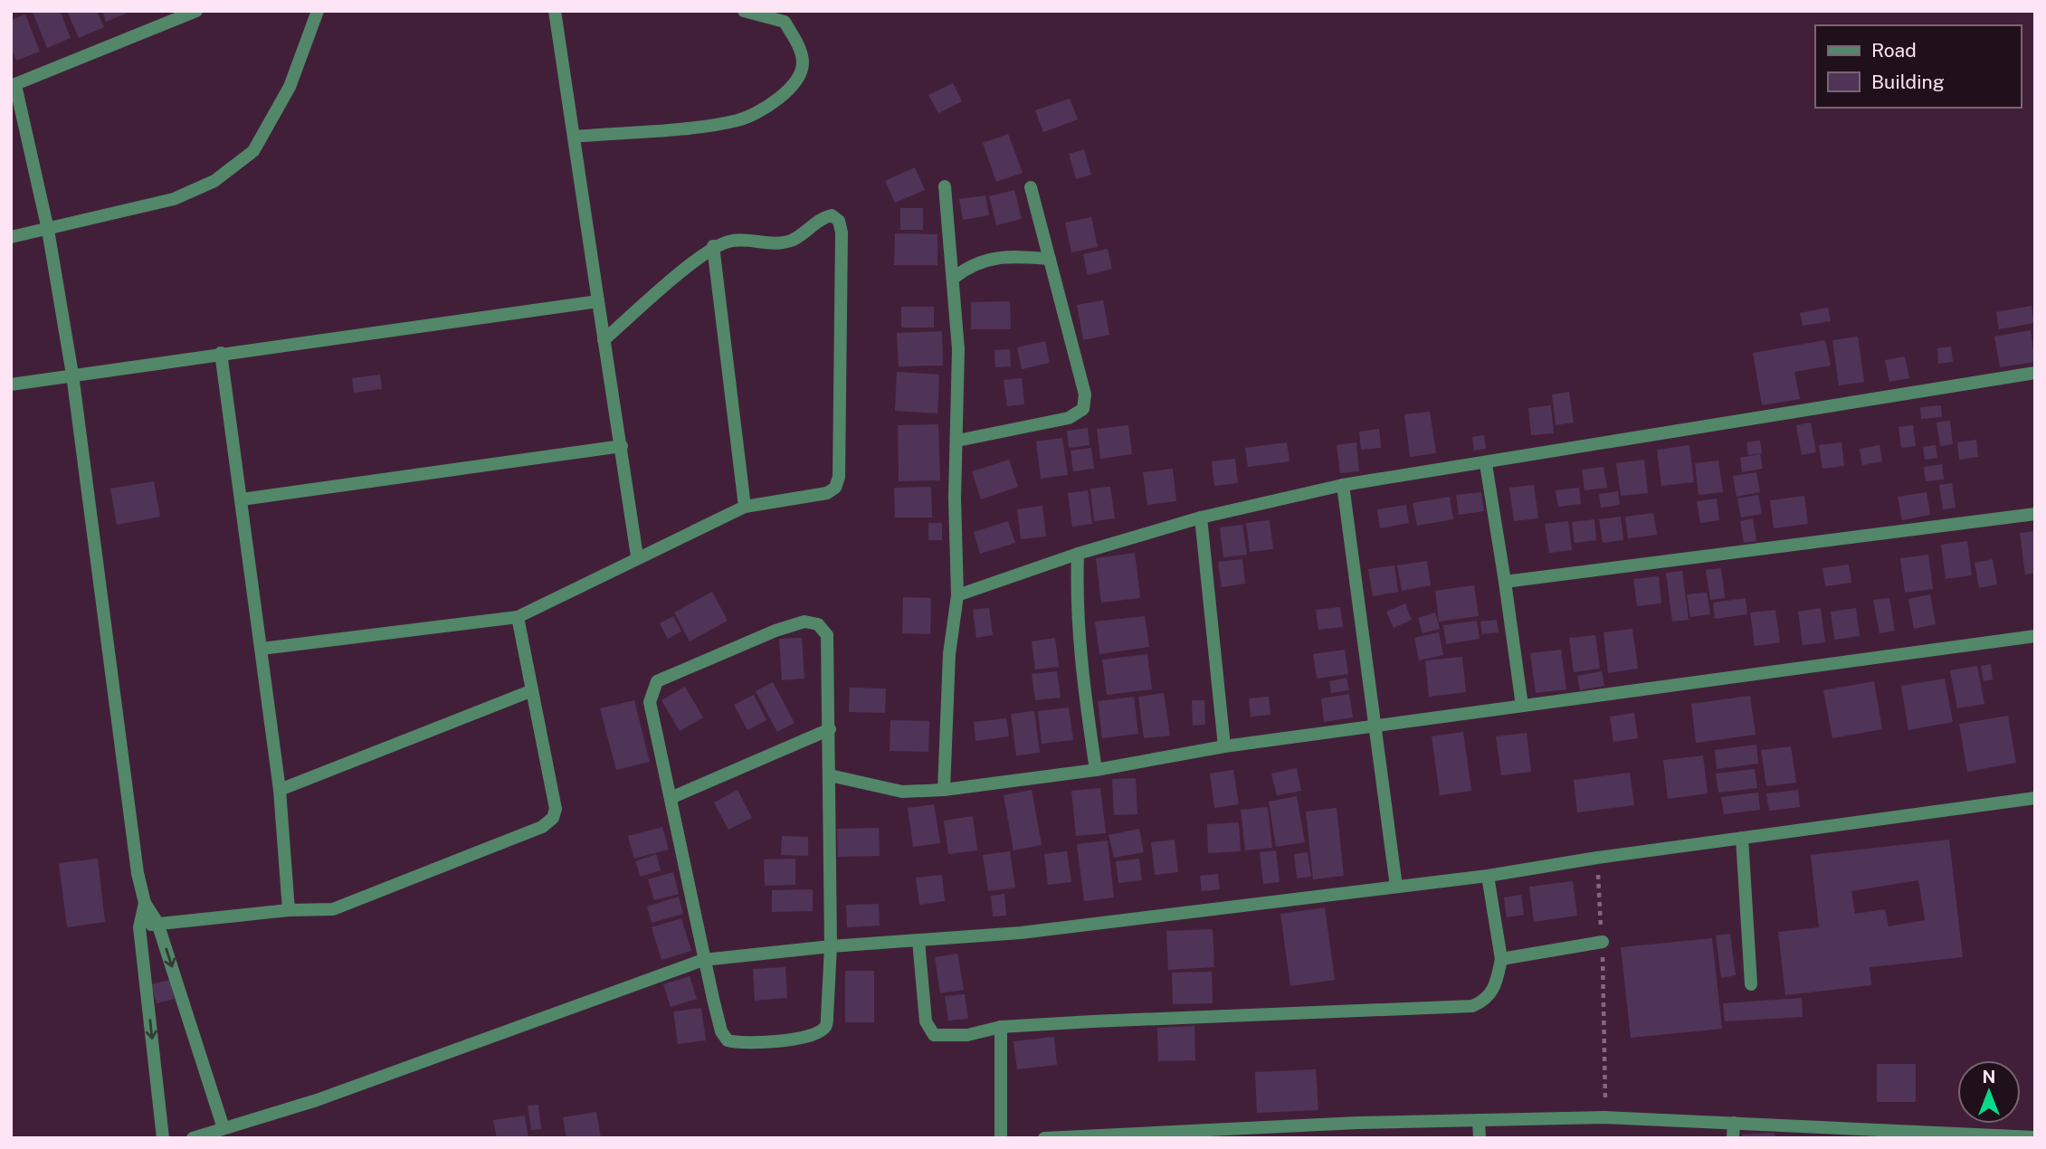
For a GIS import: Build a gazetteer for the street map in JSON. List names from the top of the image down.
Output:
{
  "legend": ["Road", "Building"],
  "north": "top"
}
